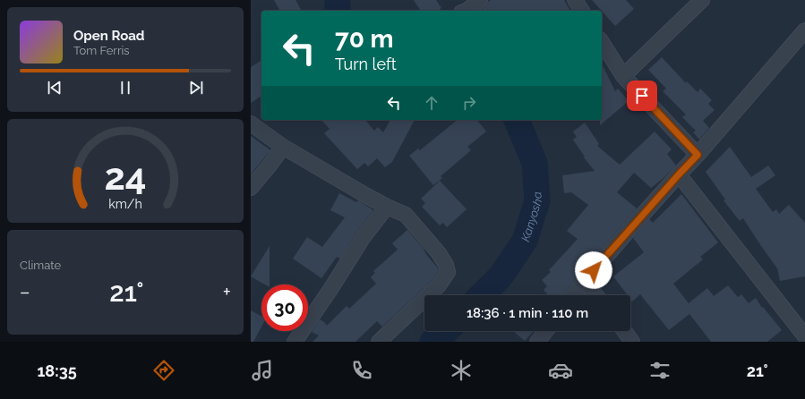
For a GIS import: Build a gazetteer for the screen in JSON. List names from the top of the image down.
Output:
{
  "water": ["Kanyosha"],
  "page": {
    "turn": ["70 m", "Turn left"],
    "song": ["Open Road", "Tom Ferris"],
    "tile": "Climate",
    "heat": ["−", "21°", "+"],
    "limit": "30",
    "trip": "18:36 · 1 min · 110 m",
    "tabs": ["18:35", "21°"],
    "gauge": ["24", "km/h"]
  }
}
